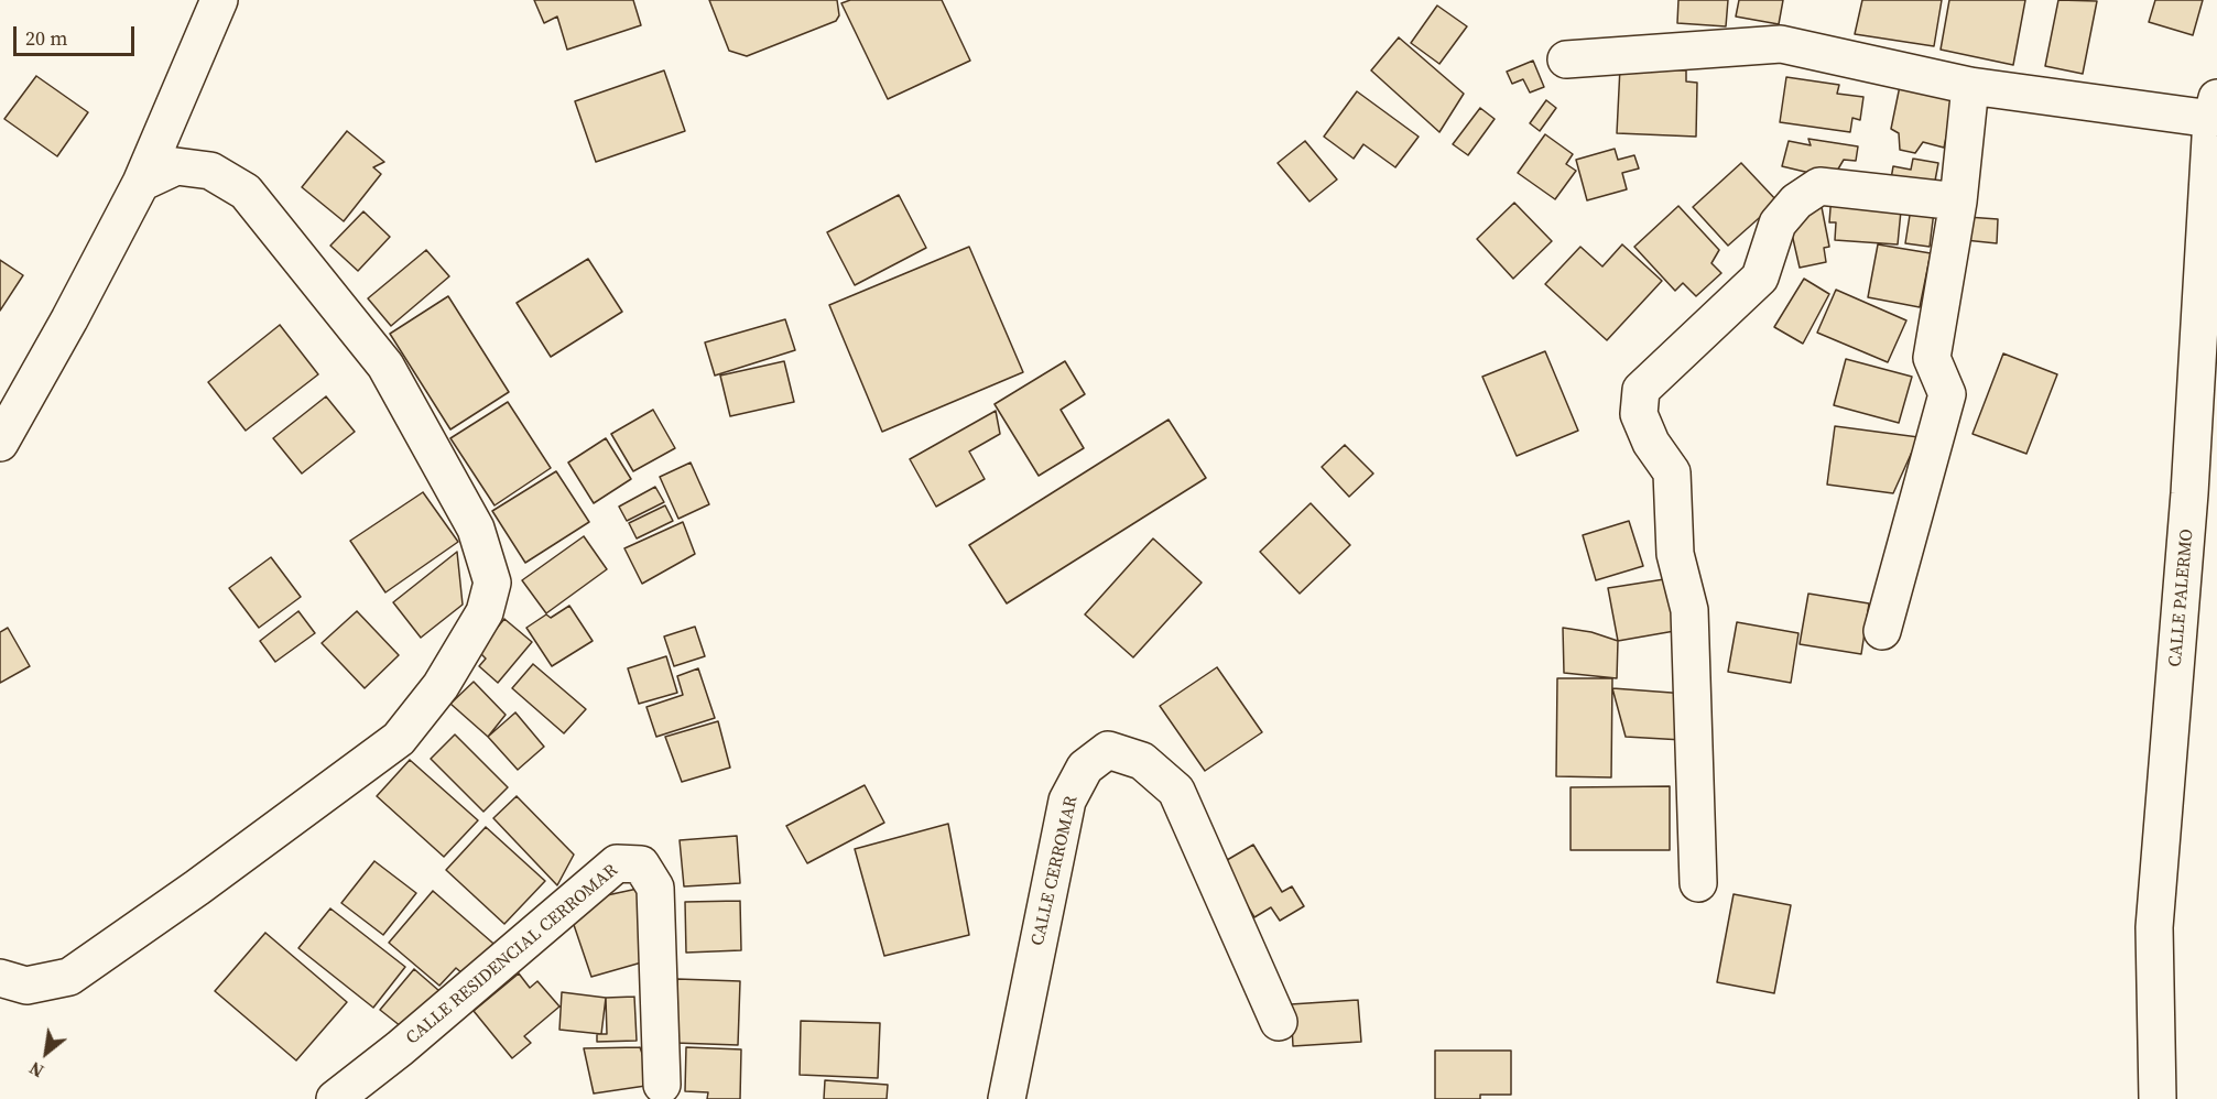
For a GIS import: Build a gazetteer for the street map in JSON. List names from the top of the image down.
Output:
{
  "streets": {
    "street": ["CALLE PALERMO", "CALLE CERROMAR", "CALLE RESIDENCIAL CERROMAR"]
  },
  "scale_bar": "20 m",
  "north": "bottom left"
}
